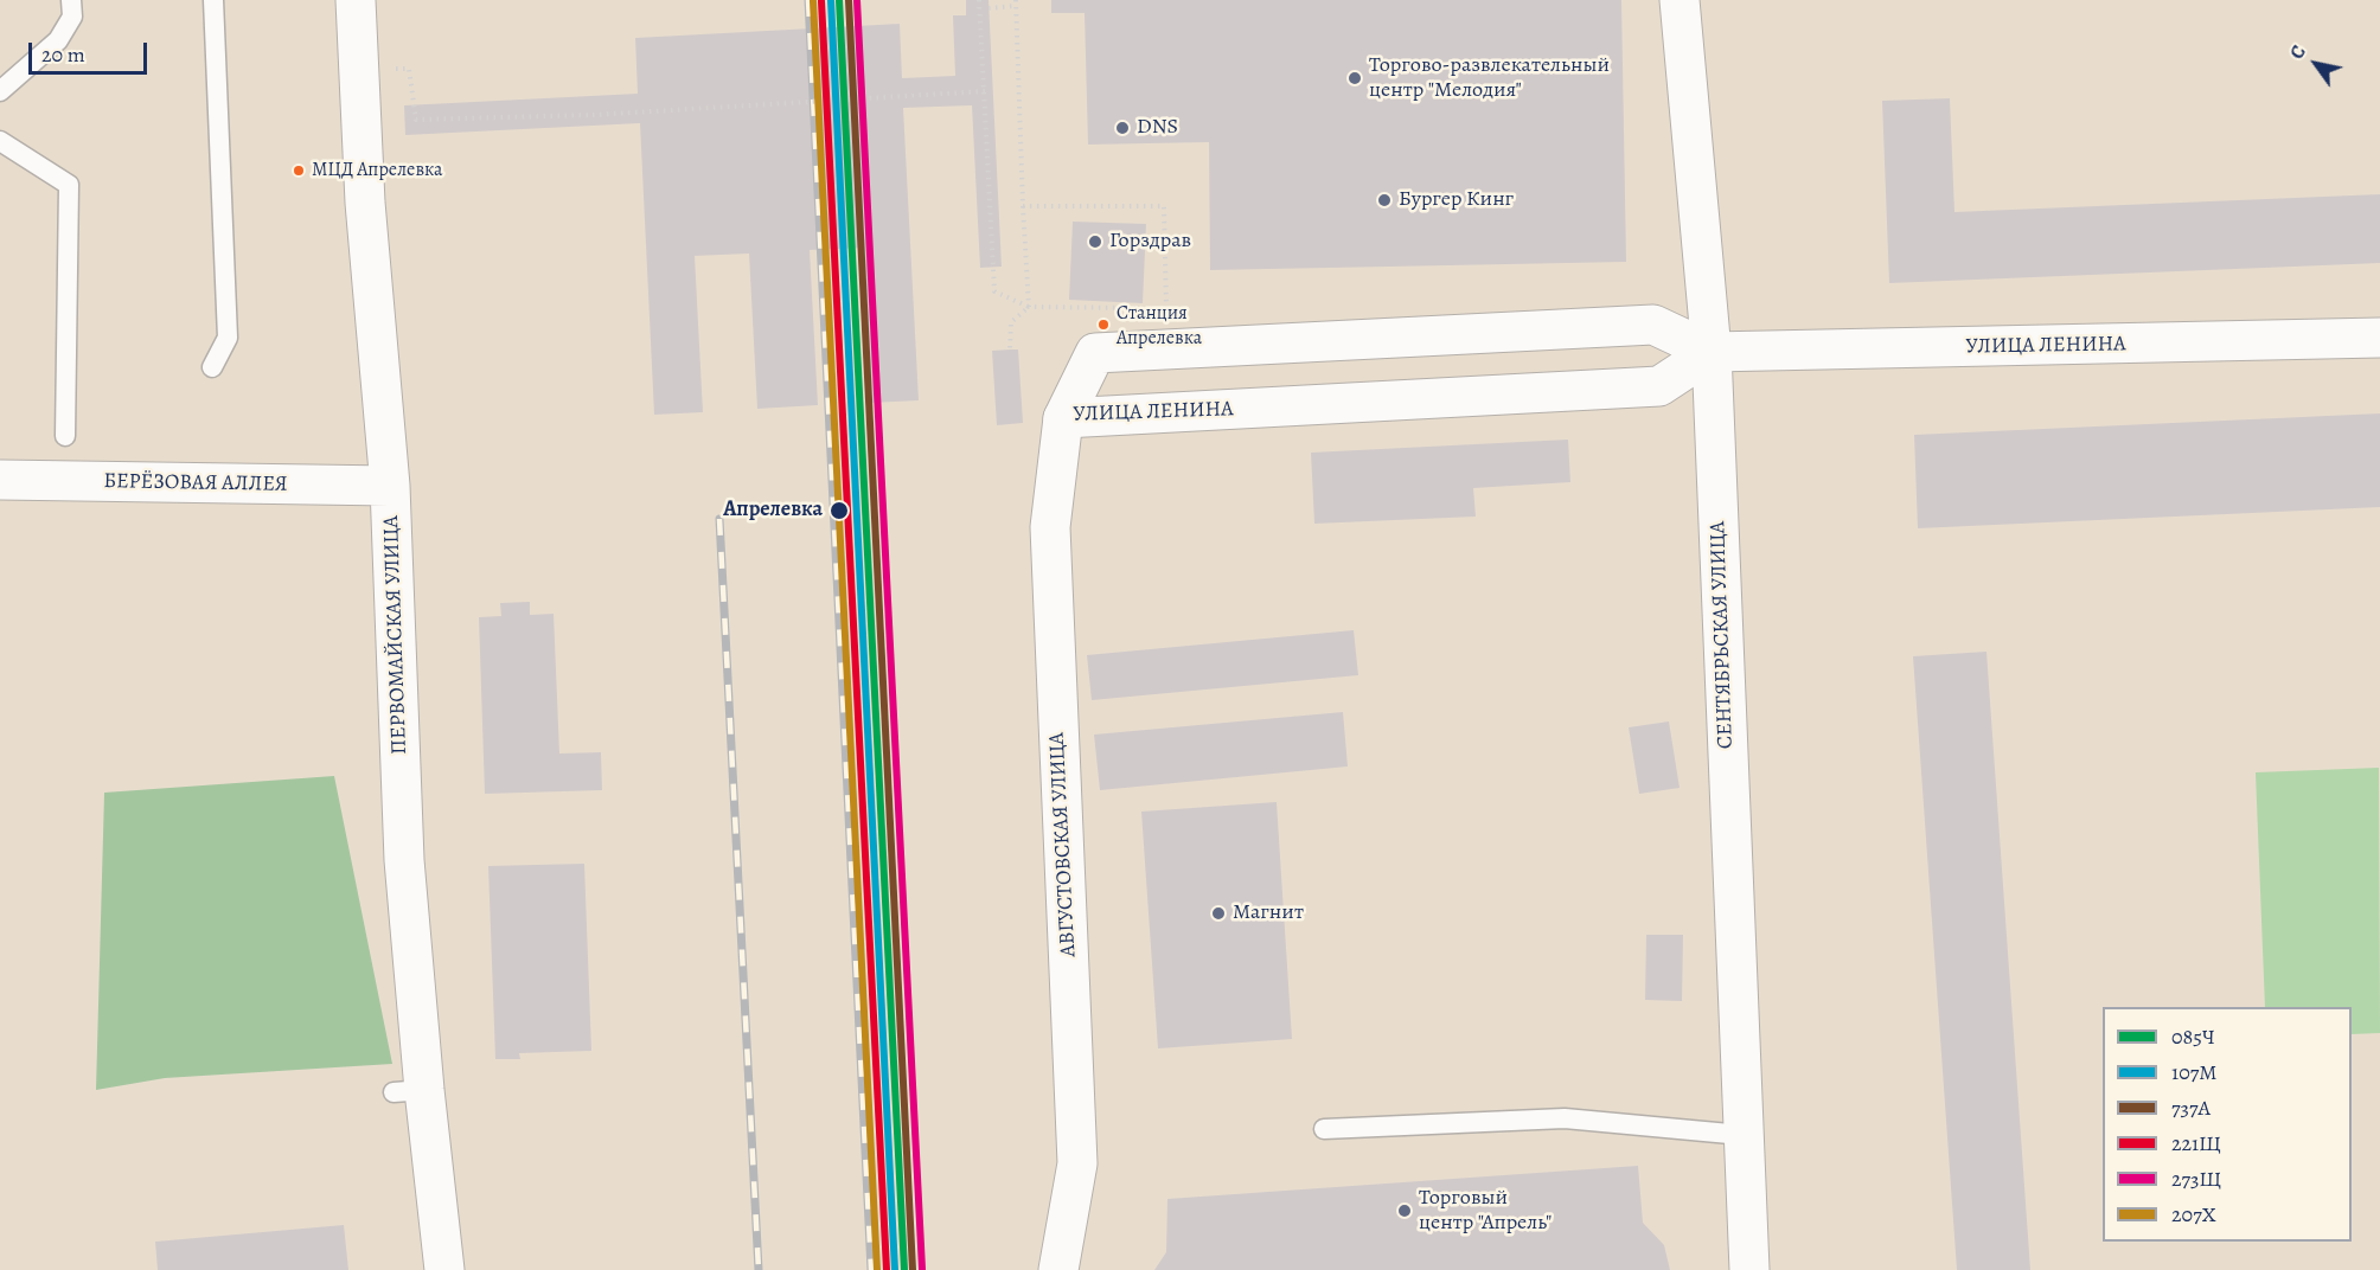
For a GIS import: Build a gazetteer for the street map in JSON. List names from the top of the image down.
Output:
{
  "streets": {
    "street": [
      "УЛИЦА ЛЕНИНА",
      "БЕРЁЗОВАЯ АЛЛЕЯ",
      "ПЕРВОМАЙСКАЯ УЛИЦА",
      "СЕНТЯБРЬСКАЯ УЛИЦА",
      "АВГУСТОВСКАЯ УЛИЦА"
    ]
  },
  "crossings": [
    ["УЛИЦА ЛЕНИНА", "СЕНТЯБРЬСКАЯ УЛИЦА"],
    ["УЛИЦА ЛЕНИНА", "АВГУСТОВСКАЯ УЛИЦА"],
    ["БЕРЁЗОВАЯ АЛЛЕЯ", "ПЕРВОМАЙСКАЯ УЛИЦА"]
  ],
  "places": [
    "Торгово-развлекательный центр \"Мелодия\"",
    "DNS",
    "МЦД Апрелевка",
    "Бургер Кинг",
    "Горздрав",
    "Станция Апрелевка",
    "Апрелевка",
    "Магнит",
    "Торговый центр \"Апрель\""
  ],
  "lines": [
    "transit line 085Ч",
    "transit line 107М",
    "transit line 737А",
    "transit line 273Щ",
    "transit line 221Щ",
    "transit line 207Х"
  ],
  "legend": [
    "085Ч",
    "107М",
    "737А",
    "221Щ",
    "273Щ",
    "207Х"
  ],
  "scale_bar": "20 m",
  "north": "top left"
}
